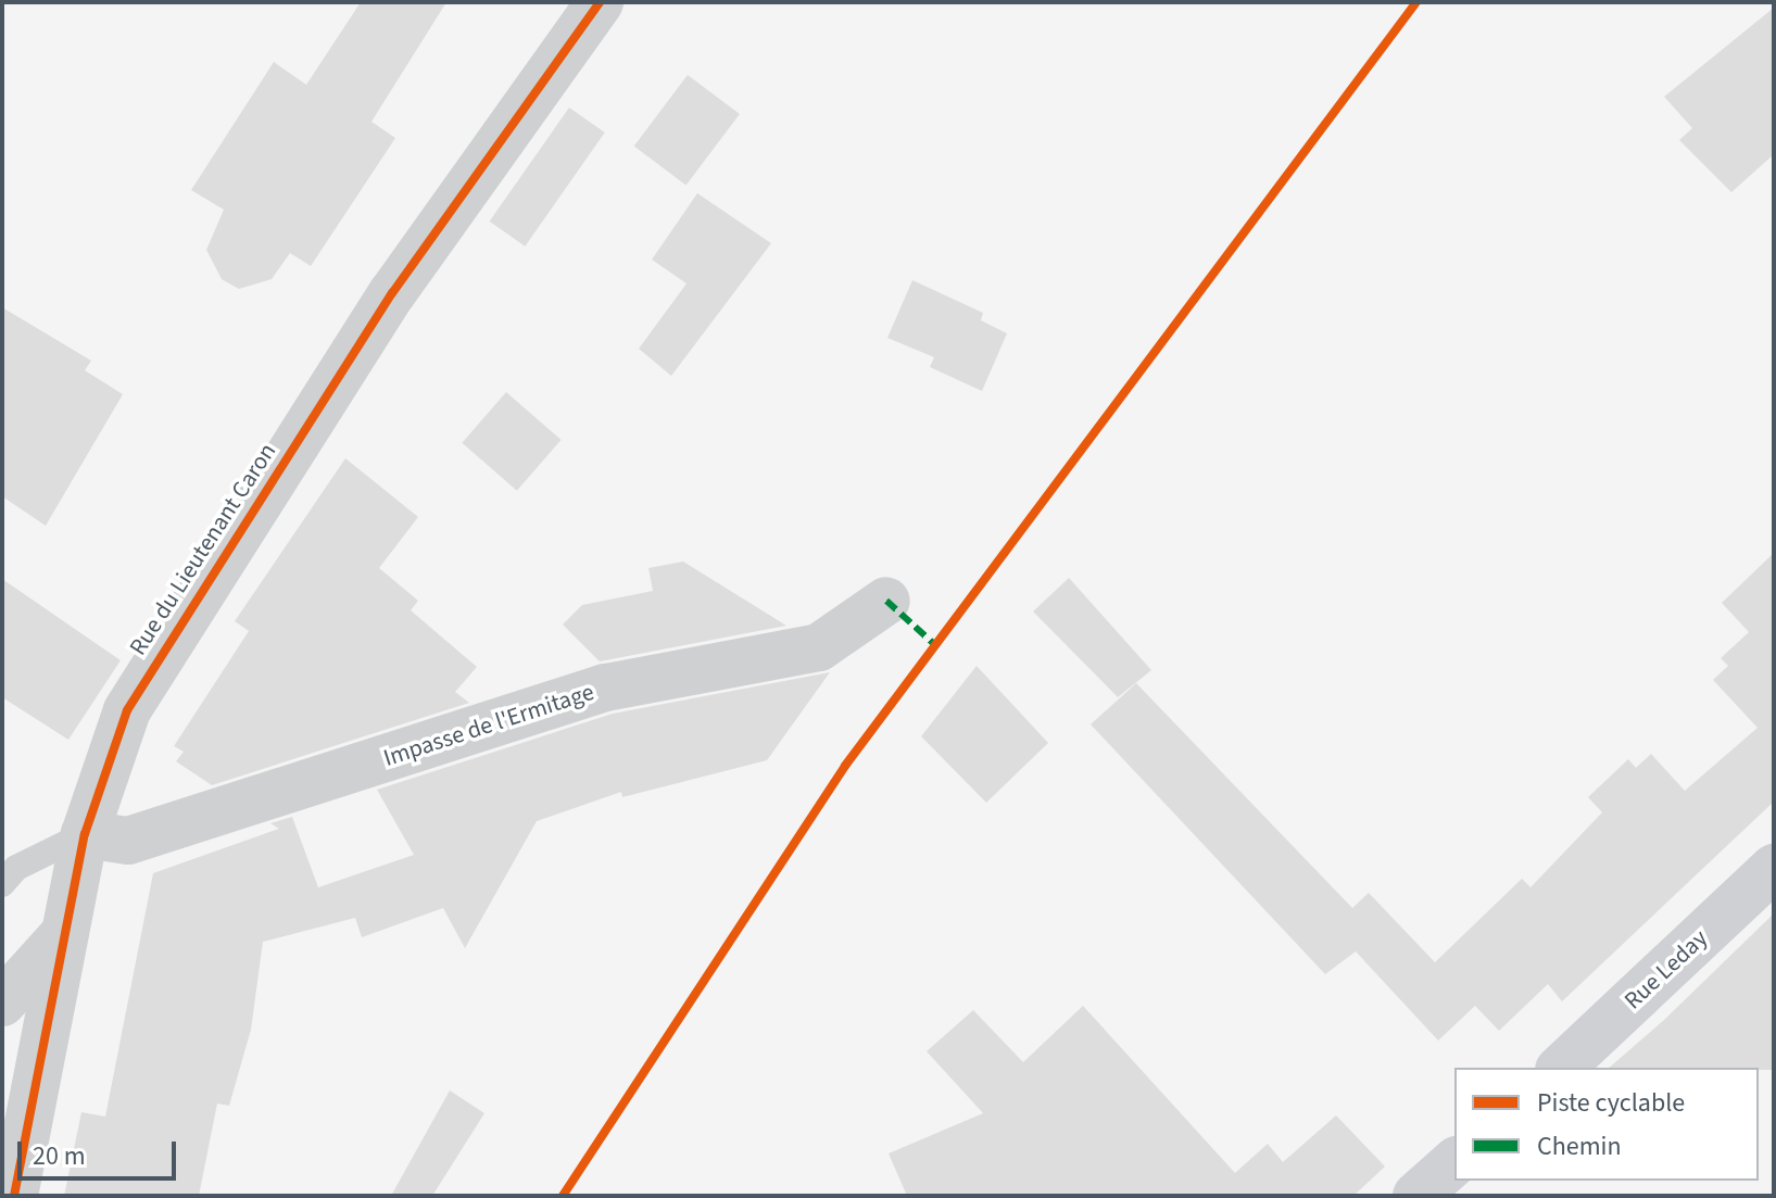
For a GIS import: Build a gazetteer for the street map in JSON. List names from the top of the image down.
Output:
{
  "streets": {
    "main road": ["Rue Leday"],
    "street": ["Rue du Lieutenant Caron", "Impasse de l'Ermitage"]
  },
  "crossings": [
    ["Rue du Lieutenant Caron", "Impasse de l'Ermitage"]
  ],
  "legend": ["Piste cyclable", "Chemin"],
  "scale_bar": "20 m"
}
